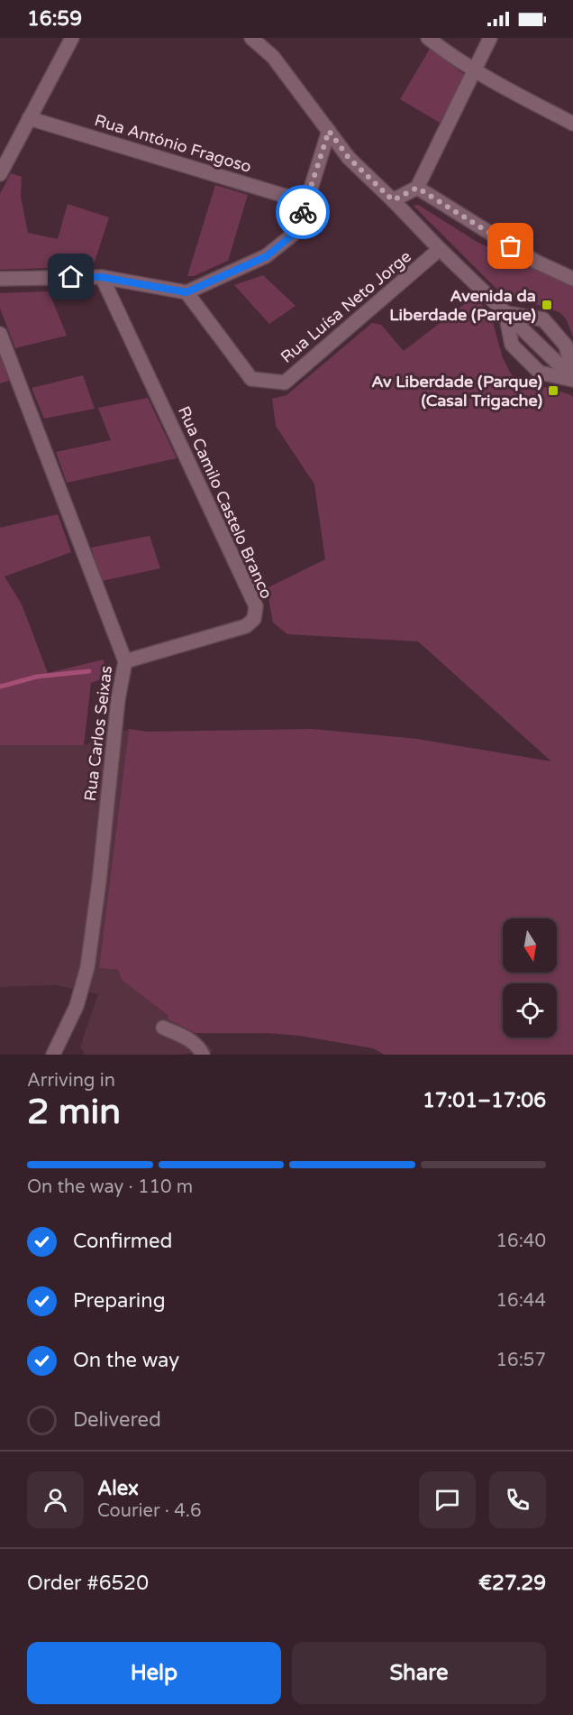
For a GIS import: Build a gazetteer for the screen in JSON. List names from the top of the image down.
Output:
{
  "streets": {
    "street": [
      "Rua António Fragoso",
      "Rua Luísa Neto Jorge",
      "Rua Camilo Castelo Branco",
      "Rua Carlos Seixas"
    ]
  },
  "crossings": [
    ["Rua Camilo Castelo Branco", "Rua Carlos Seixas"]
  ],
  "places": {
    "transit": ["Avenida da Liberdade (Parque)", "Av Liberdade (Parque) (Casal Trigache)"]
  },
  "north": "bottom",
  "page": {
    "status": "16:59",
    "heading": ["2 min", "Arriving in", "17:01–17:06"],
    "panel": [
      "Alex",
      "Courier · 4.6",
      "Order #6520",
      "€27.29"
    ],
    "bar": "On the way · 110 m",
    "list": [
      ["Confirmed", "16:40"],
      ["Preparing", "16:44"],
      ["On the way", "16:57"],
      "Delivered"
    ],
    "buttons": ["Help", "Share"]
  }
}
